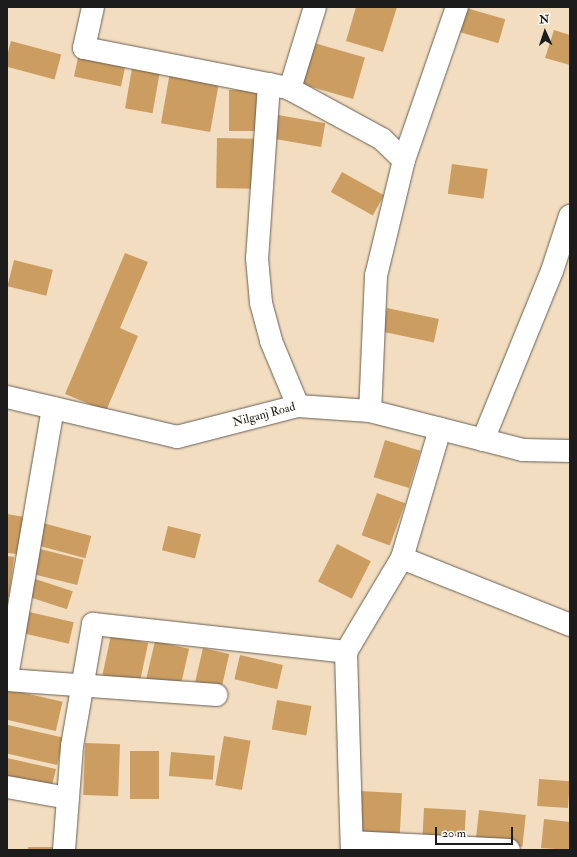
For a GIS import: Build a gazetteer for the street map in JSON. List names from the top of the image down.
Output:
{
  "streets": {
    "street": ["Nilganj Road"]
  },
  "scale_bar": "20 m",
  "north": "top"
}
